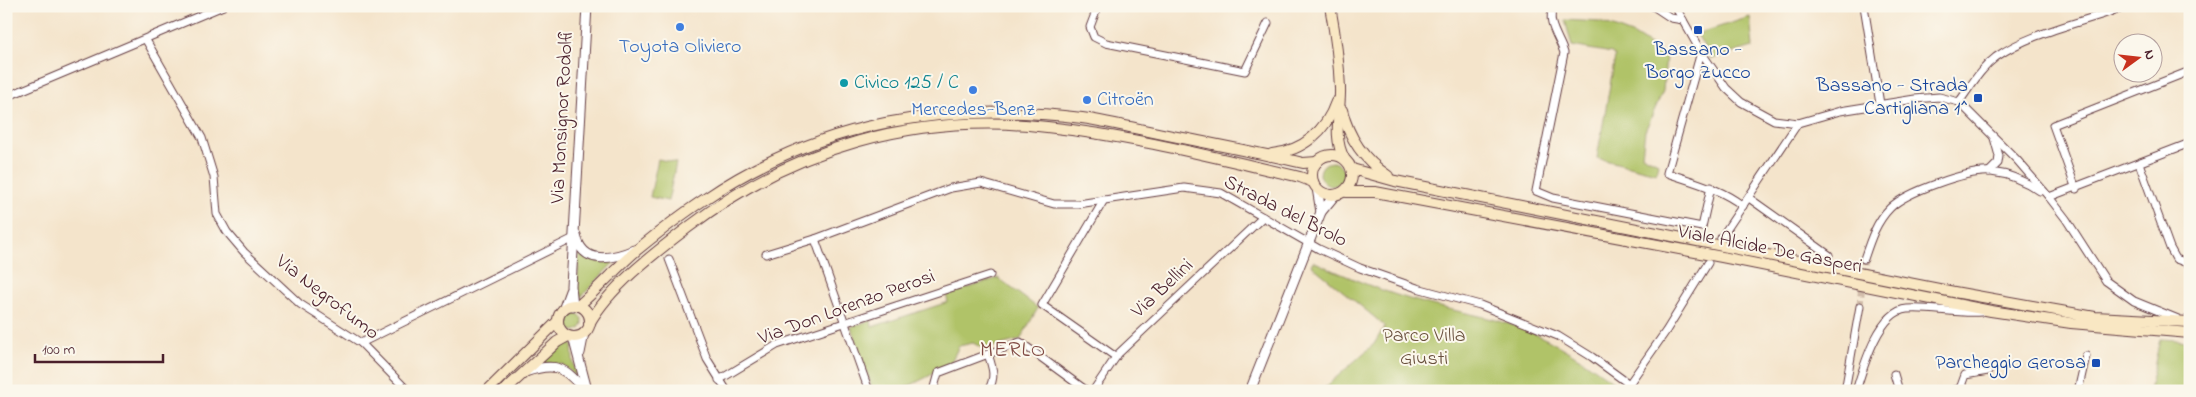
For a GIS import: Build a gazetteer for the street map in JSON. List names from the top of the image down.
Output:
{
  "streets": {
    "main road": ["Viale Alcide De Gasperi"],
    "street": [
      "Via Monsignor Rodolfi",
      "Strada del Brolo",
      "Via Bellini",
      "Via Negrofumo",
      "Via Don Lorenzo Perosi"
    ]
  },
  "crossings": [
    ["Strada del Brolo", "Via Bellini"]
  ],
  "districts": ["MERLO"],
  "parks": ["Parco Villa Giusti"],
  "places": {
    "other": [
      "Toyota Oliviero",
      "Civico 125 / C",
      "Mercedes-Benz",
      "Citroën"
    ],
    "transit": ["Bassano - Borgo Zucco", "Bassano - Strada Cartigliana 1^", "Parcheggio Gerosa"]
  },
  "scale_bar": "100 m",
  "north": "right"
}
